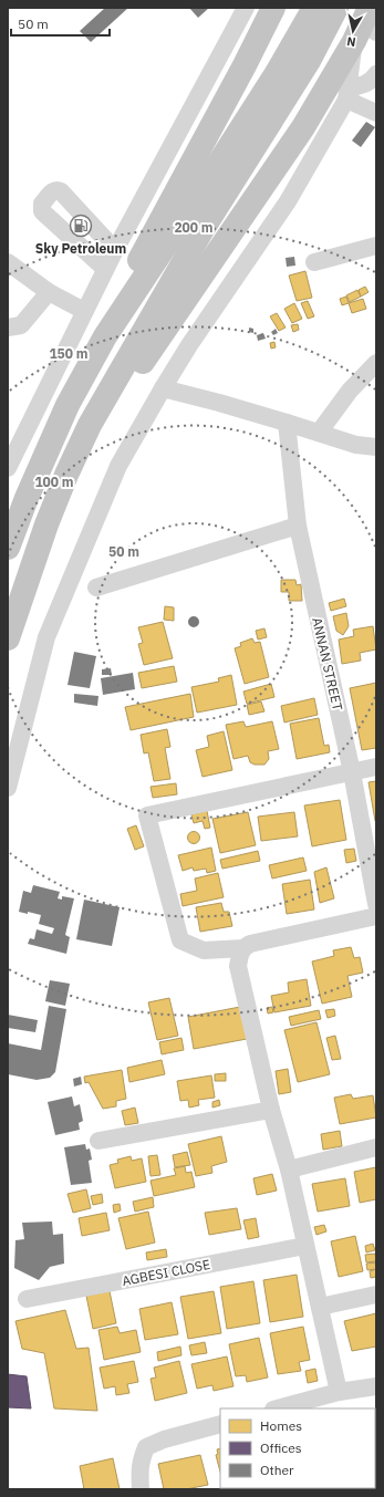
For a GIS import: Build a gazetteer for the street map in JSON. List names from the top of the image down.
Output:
{
  "streets": {
    "street": ["ANNAN STREET", "AGBESI CLOSE"]
  },
  "places": {
    "fuel station": ["Sky Petroleum"]
  },
  "legend": ["Homes", "Offices", "Other"],
  "scale_bar": "50 m",
  "north": "bottom",
  "rings": [
    "200 m",
    "150 m",
    "100 m",
    "50 m"
  ]
}
